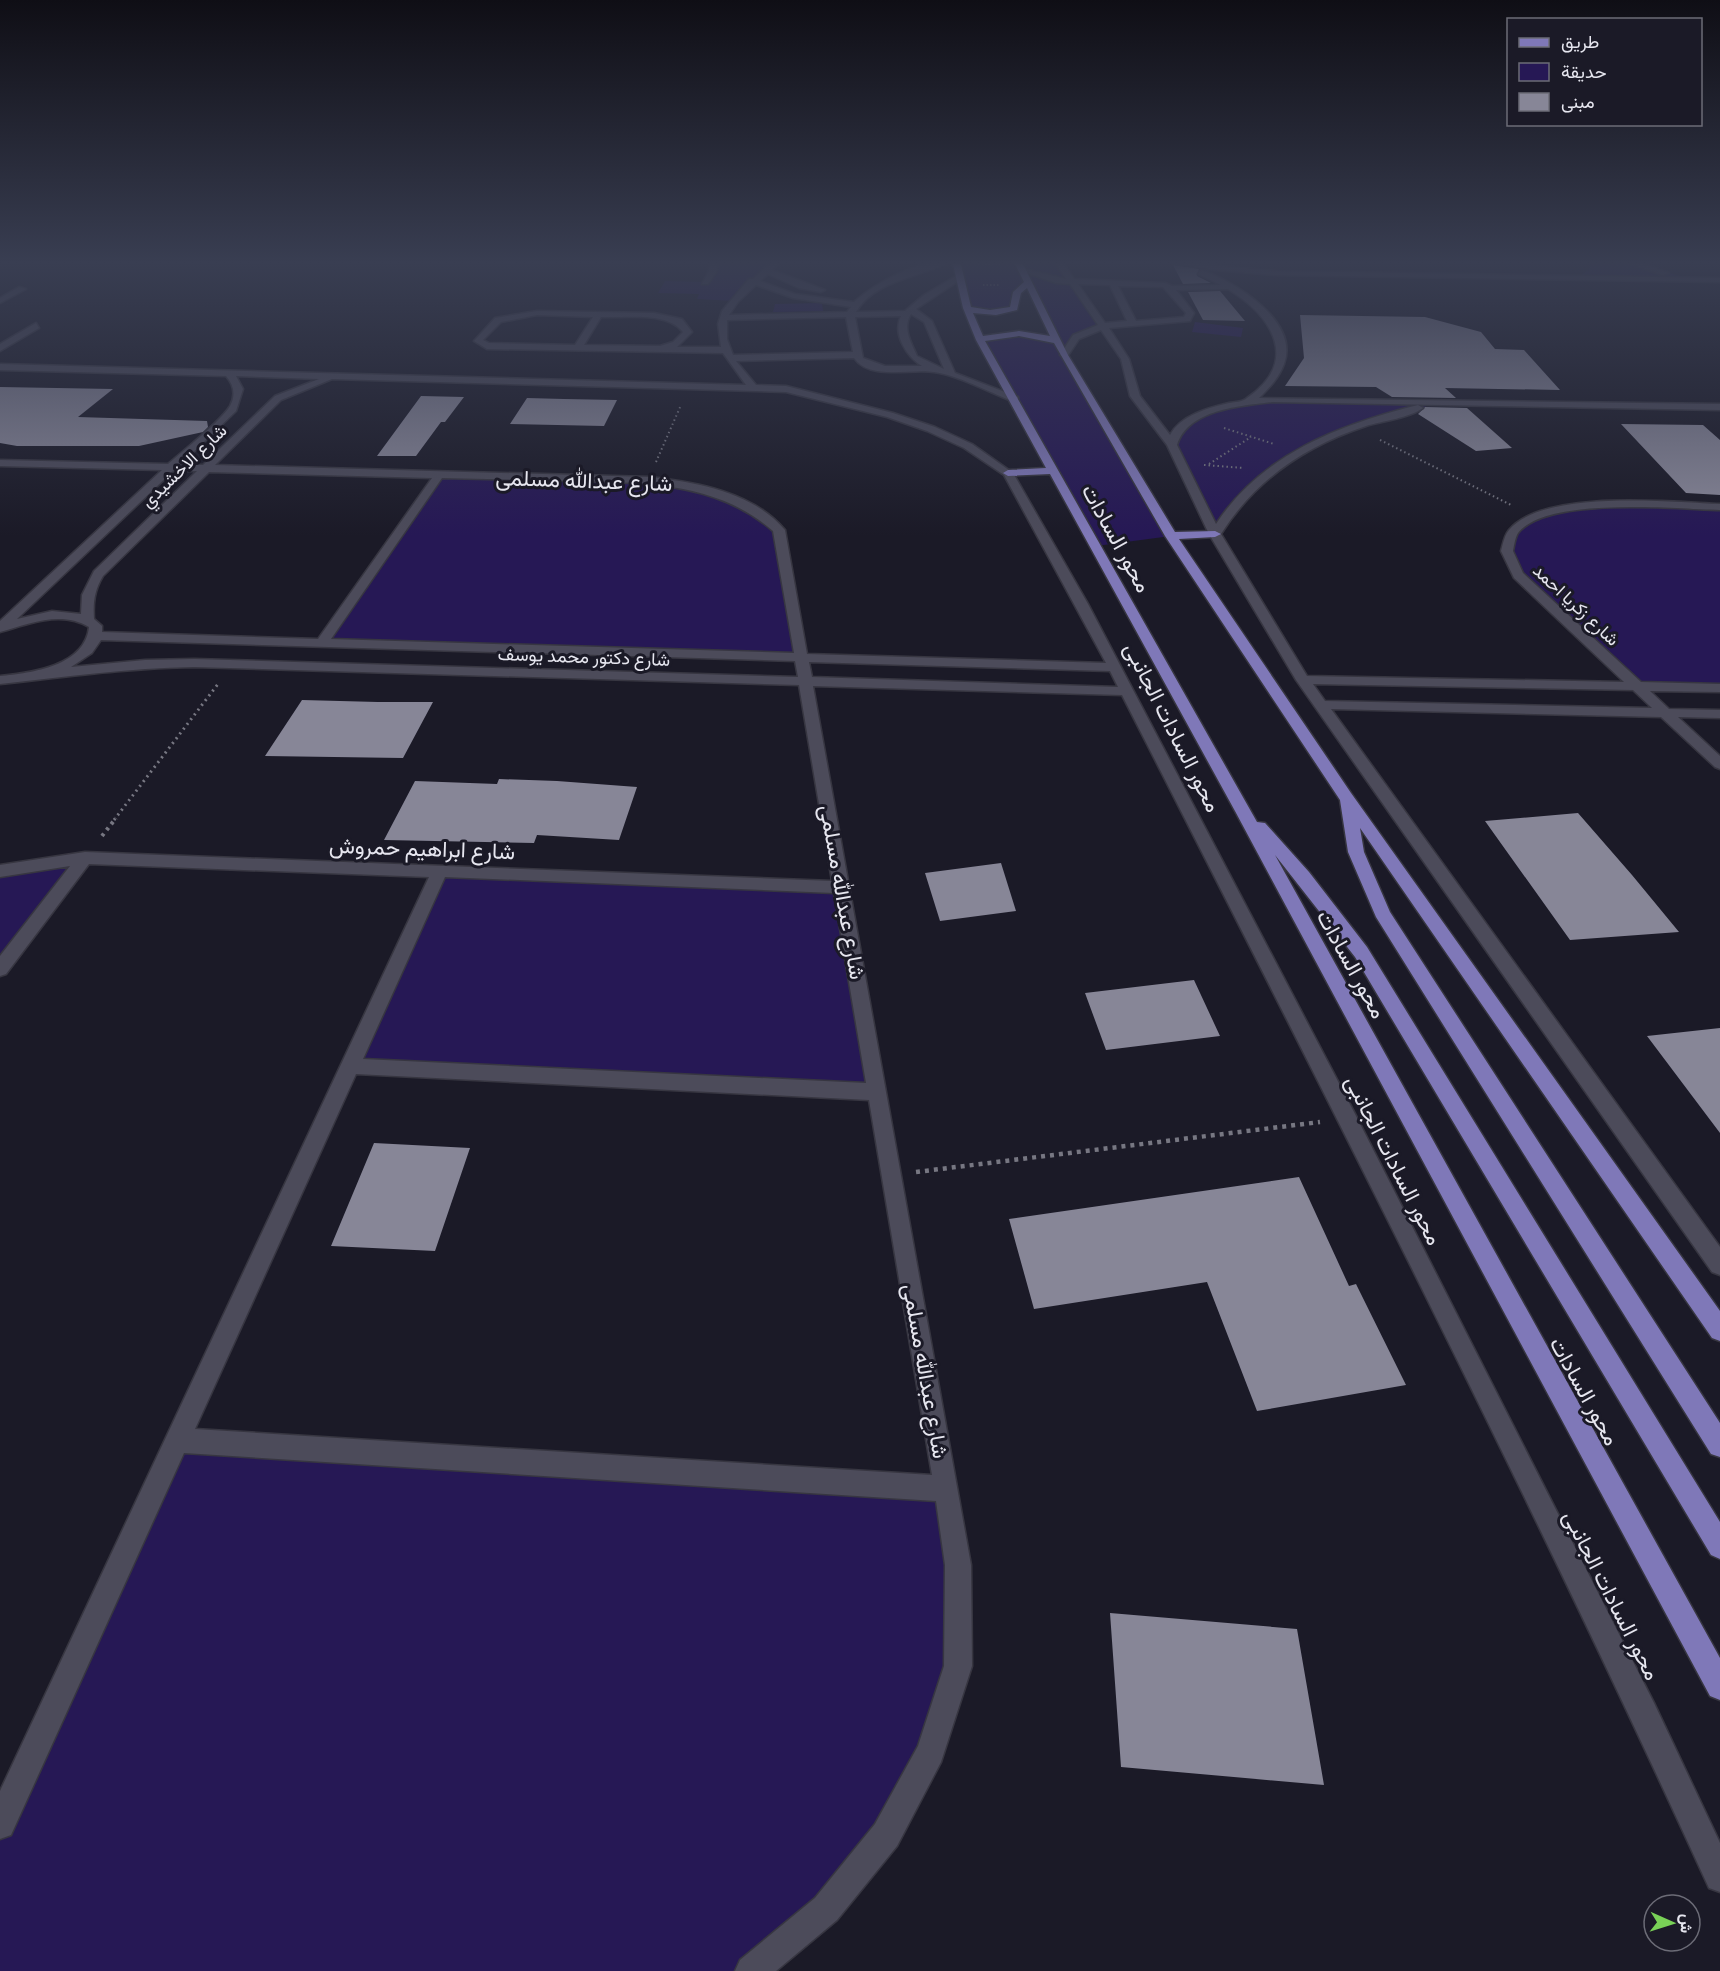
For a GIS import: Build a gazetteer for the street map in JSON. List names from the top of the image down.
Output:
{
  "streets": {
    "main road": ["محور السادات"],
    "street": [
      "شارع الاخشيدي",
      "شارع عبدالله مسلمى",
      "شارع زكريا احمد",
      "شارع دكتور محمد يوسف",
      "محور السادات الجانبى",
      "شارع ابراهيم حمروش"
    ]
  },
  "crossings": [
    ["شارع الاخشيدي", "شارع عبدالله مسلمى"],
    ["شارع عبدالله مسلمى", "شارع دكتور محمد يوسف"],
    ["شارع عبدالله مسلمى", "شارع ابراهيم حمروش"],
    ["شارع دكتور محمد يوسف", "محور السادات الجانبى"]
  ],
  "legend": ["طريق", "حديقة", "مبنى"],
  "north": "right"
}
